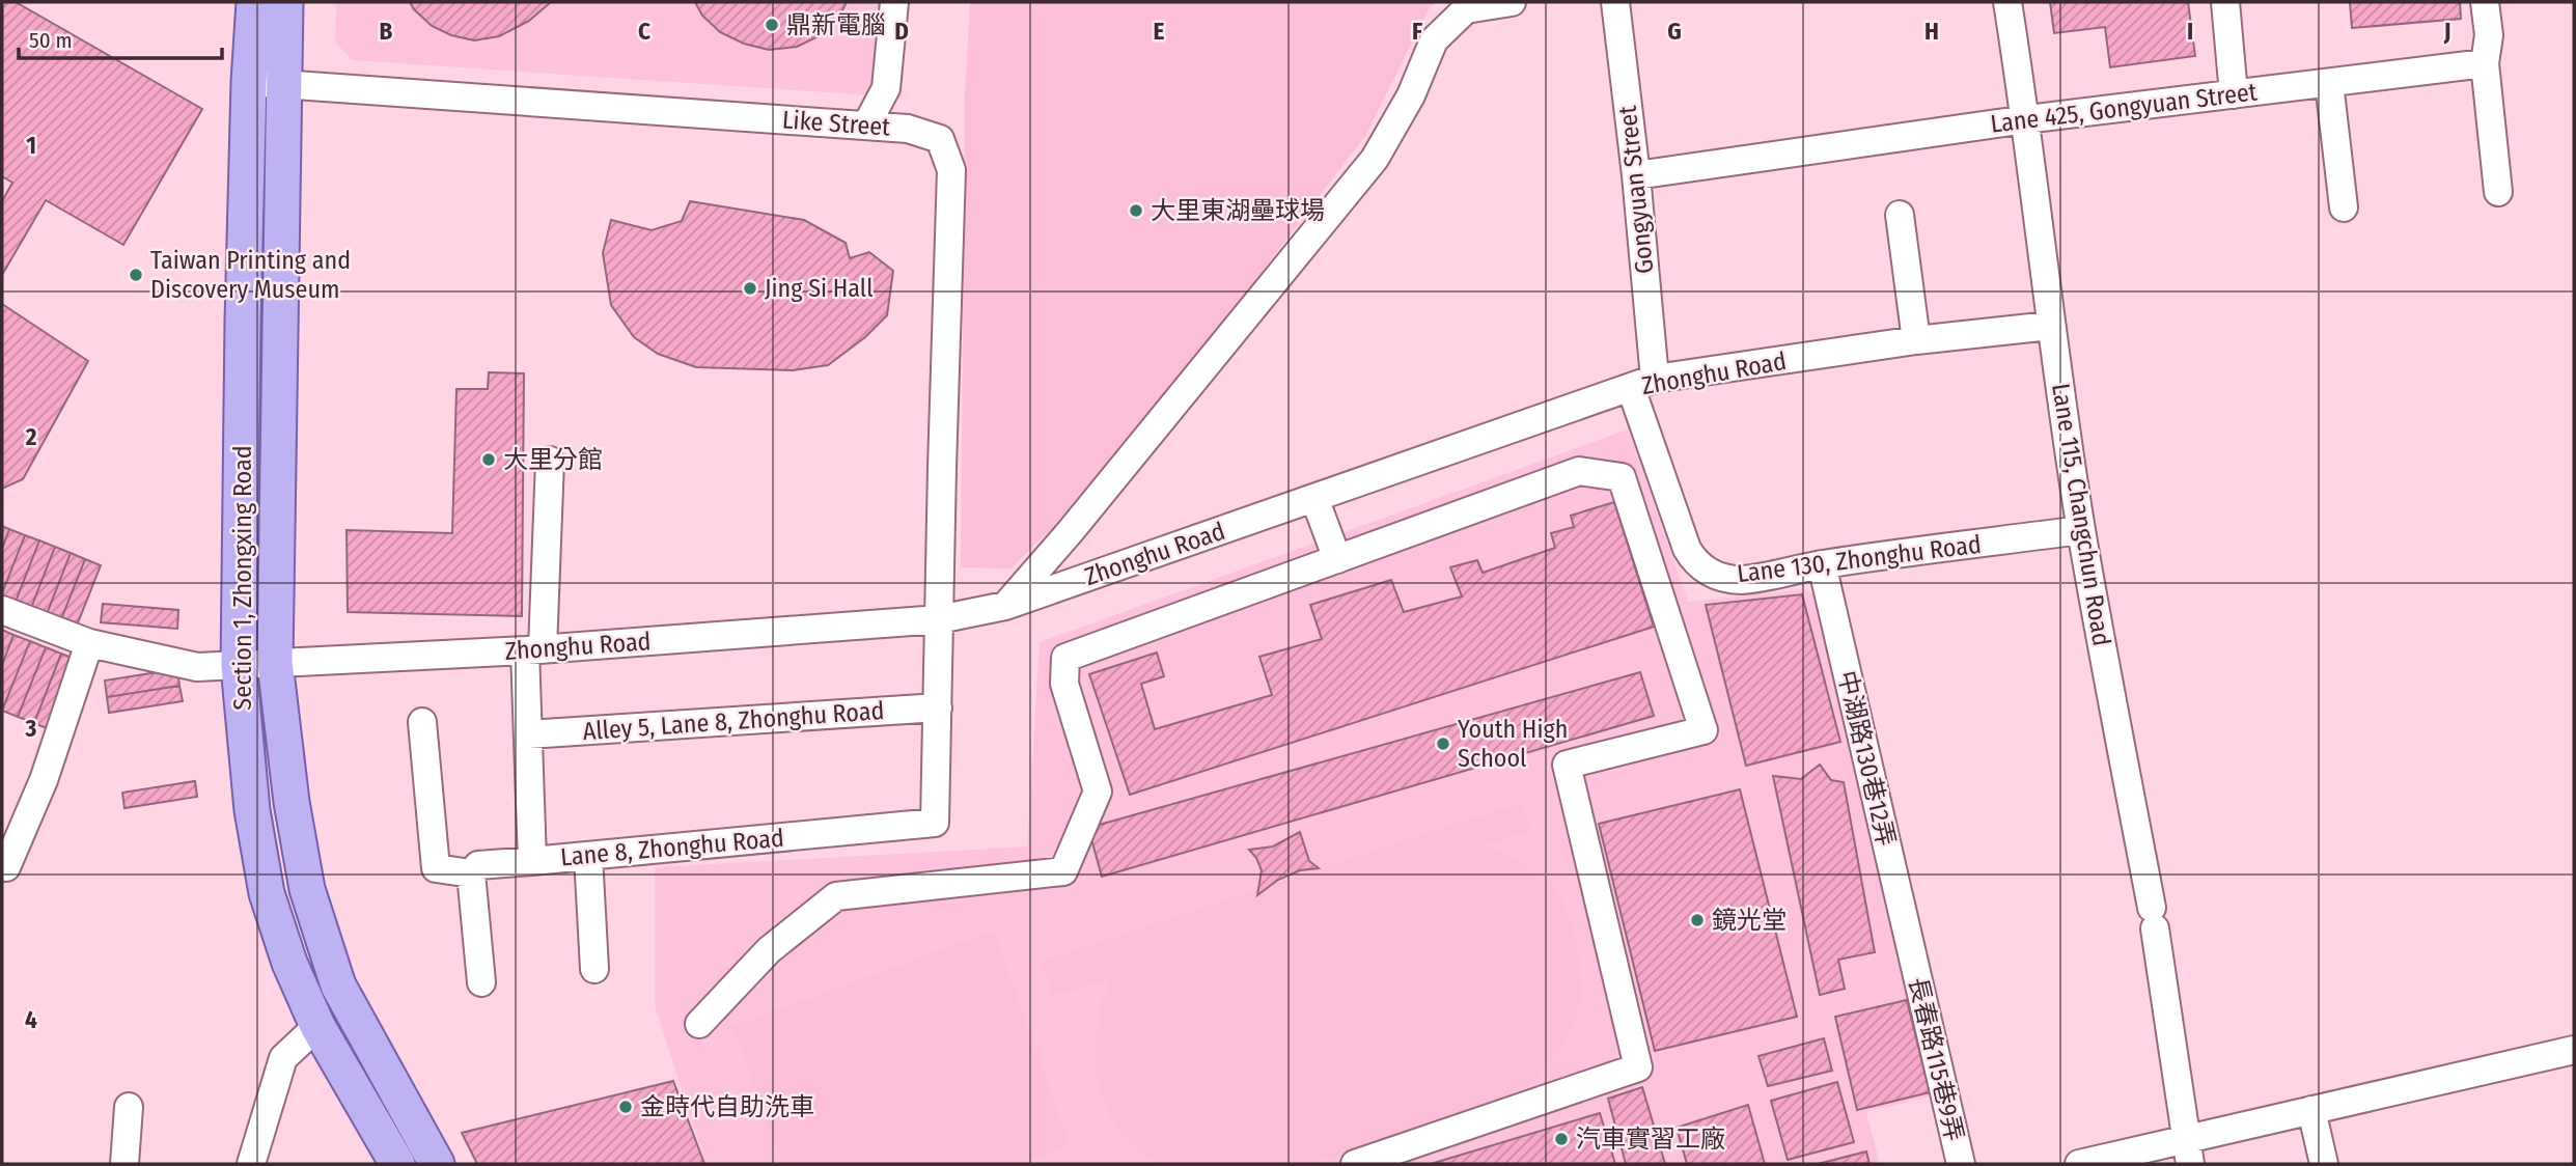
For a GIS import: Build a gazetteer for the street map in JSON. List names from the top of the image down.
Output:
{
  "streets": {
    "main road": ["Section 1, Zhongxing Road"],
    "street": [
      "Lane 425, Gongyuan Street",
      "Like Street",
      "Gongyuan Street",
      "Zhonghu Road",
      "Lane 115, Changchun Road",
      "Lane 130, Zhonghu Road",
      "Alley 5, Lane 8, Zhonghu Road",
      "中湖路130巷12弄",
      "Lane 8, Zhonghu Road",
      "長春路115巷9弄"
    ]
  },
  "crossings": [
    ["Lane 425, Gongyuan Street", "Gongyuan Street"],
    ["Lane 425, Gongyuan Street", "Lane 115, Changchun Road"],
    ["Like Street", "Zhonghu Road"],
    ["Like Street", "Section 1, Zhongxing Road"],
    ["Gongyuan Street", "Zhonghu Road"],
    ["Gongyuan Street", "Lane 130, Zhonghu Road"],
    ["Zhonghu Road", "Lane 115, Changchun Road"],
    ["Zhonghu Road", "Lane 130, Zhonghu Road"],
    ["Zhonghu Road", "Section 1, Zhongxing Road"],
    ["Zhonghu Road", "Lane 8, Zhonghu Road"],
    ["Lane 115, Changchun Road", "Lane 130, Zhonghu Road"],
    ["Lane 130, Zhonghu Road", "中湖路130巷12弄"],
    ["Alley 5, Lane 8, Zhonghu Road", "Lane 8, Zhonghu Road"],
    ["中湖路130巷12弄", "長春路115巷9弄"]
  ],
  "places": [
    "鼎新電腦",
    "大里東湖壘球場",
    "Taiwan Printing and Discovery Museum",
    "Jing Si Hall",
    "大里分館",
    "Youth High School",
    "鏡光堂",
    "金時代自助洗車",
    "汽車實習工廠"
  ],
  "scale_bar": "50 m",
  "grid": {
    "columns": [
      "B",
      "C",
      "D",
      "E",
      "F",
      "G",
      "H",
      "I",
      "J"
    ],
    "rows": [
      "1",
      "2",
      "3",
      "4"
    ]
  }
}
